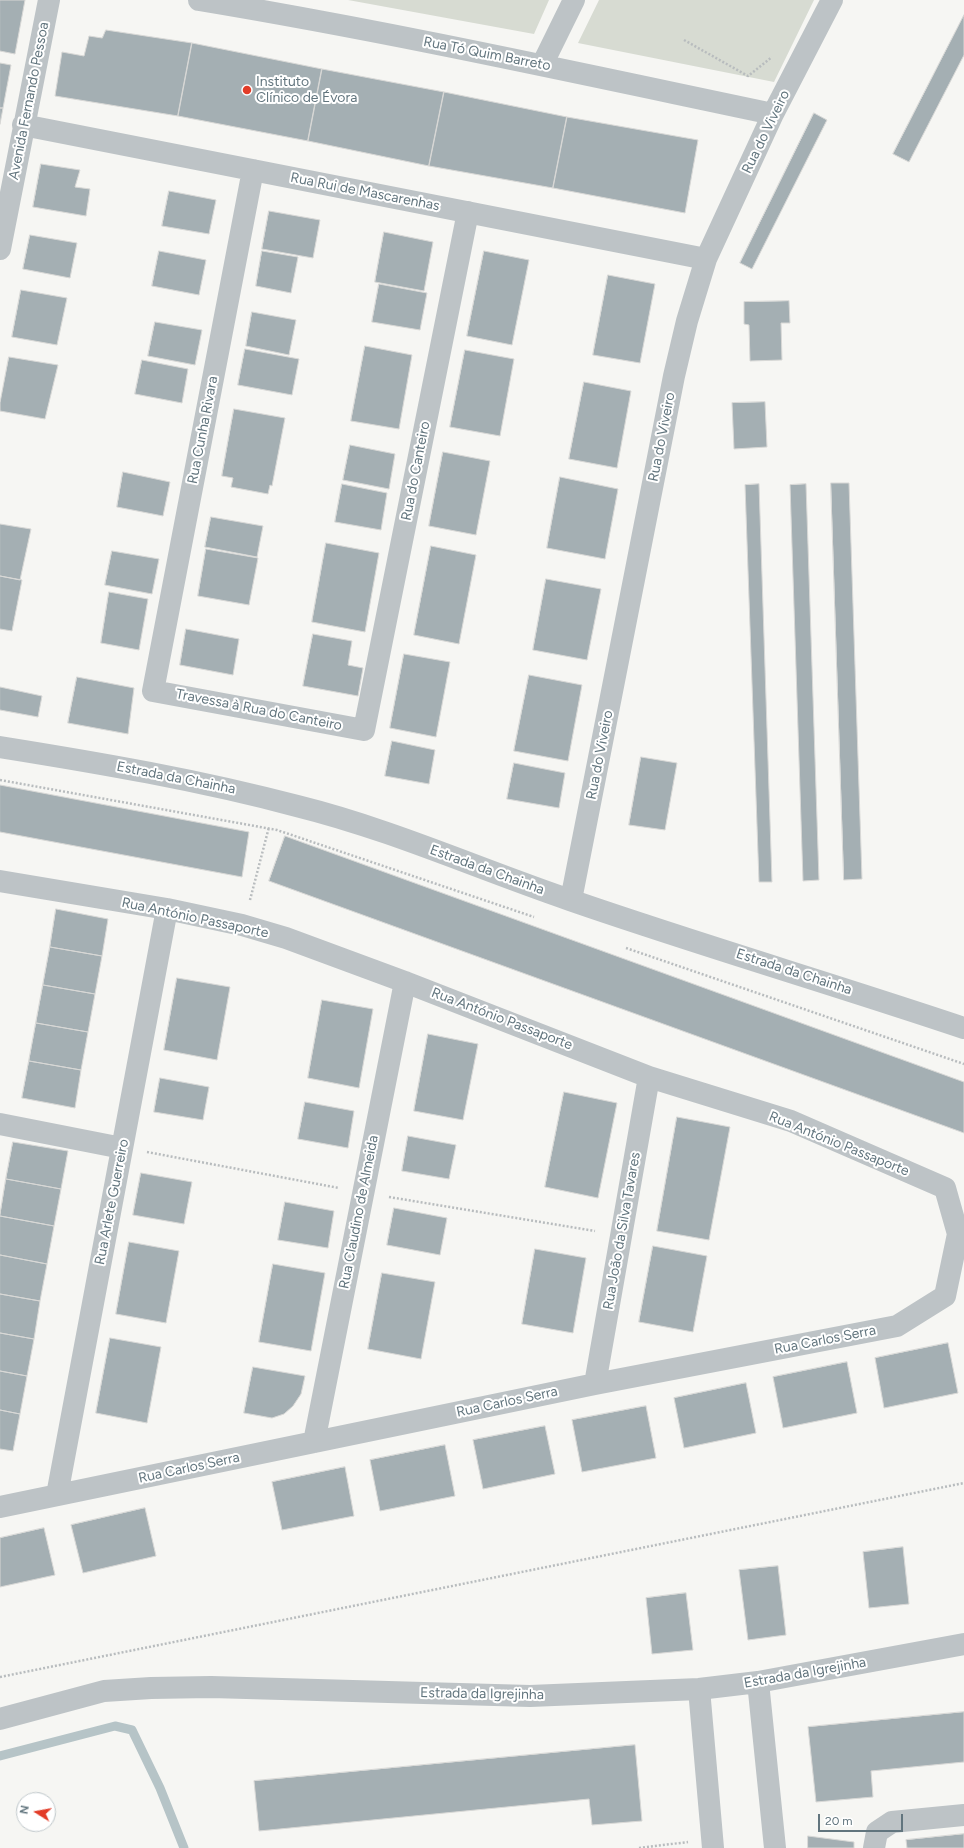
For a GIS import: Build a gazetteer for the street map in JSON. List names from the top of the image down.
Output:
{
  "streets": {
    "street": [
      "Rua Tó Quim Barreto",
      "Avenida Fernando Pessoa",
      "Rua do Viveiro",
      "Rua Rui de Mascarenhas",
      "Rua Cunha Rivara",
      "Rua do Canteiro",
      "Travessa à Rua do Canteiro",
      "Estrada da Chainha",
      "Rua António Passaporte",
      "Rua Arlete Guerreiro",
      "Rua Claudino de Almeida",
      "Rua João da Silva Tavares",
      "Rua Carlos Serra",
      "Estrada da Igrejinha"
    ]
  },
  "crossings": [
    ["Rua Tó Quim Barreto", "Rua do Viveiro"],
    ["Avenida Fernando Pessoa", "Rua Rui de Mascarenhas"],
    ["Rua do Viveiro", "Rua Rui de Mascarenhas"],
    ["Rua do Viveiro", "Estrada da Chainha"],
    ["Rua Rui de Mascarenhas", "Rua Cunha Rivara"],
    ["Rua Rui de Mascarenhas", "Rua do Canteiro"],
    ["Rua Cunha Rivara", "Travessa à Rua do Canteiro"],
    ["Rua do Canteiro", "Travessa à Rua do Canteiro"],
    ["Rua António Passaporte", "Rua Arlete Guerreiro"],
    ["Rua António Passaporte", "Rua Claudino de Almeida"],
    ["Rua António Passaporte", "Rua João da Silva Tavares"],
    ["Rua António Passaporte", "Rua Carlos Serra"],
    ["Rua Arlete Guerreiro", "Rua Carlos Serra"],
    ["Rua Claudino de Almeida", "Rua Carlos Serra"],
    ["Rua João da Silva Tavares", "Rua Carlos Serra"]
  ],
  "places": ["Instituto Clínico de Évora"],
  "scale_bar": "20 m",
  "north": "left"
}
